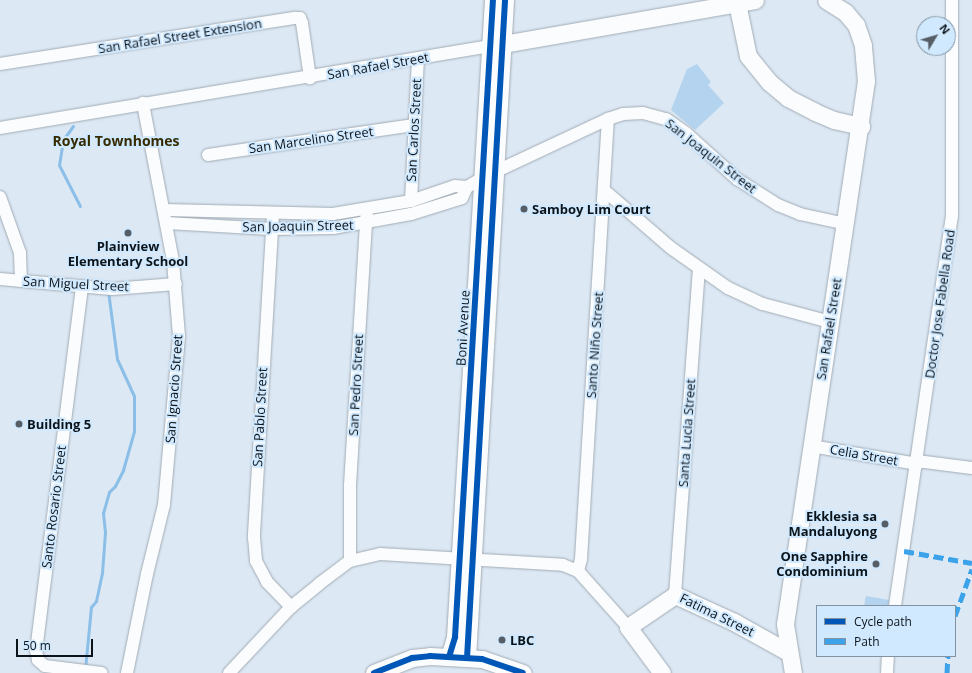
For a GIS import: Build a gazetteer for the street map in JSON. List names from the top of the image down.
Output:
{
  "streets": {
    "street": [
      "San Rafael Street Extension",
      "San Rafael Street",
      "San Carlos Street",
      "San Marcelino Street",
      "San Joaquin Street",
      "San Miguel Street",
      "Doctor Jose Fabella Road",
      "Boni Avenue",
      "Santo Niño Street",
      "San Pedro Street",
      "San Ignacio Street",
      "San Pablo Street",
      "Santa Lucia Street",
      "Celia Street",
      "Santo Rosario Street",
      "Fatima Street"
    ]
  },
  "crossings": [
    ["San Rafael Street Extension", "San Rafael Street"],
    ["San Rafael Street", "San Carlos Street"],
    ["San Rafael Street", "San Joaquin Street"],
    ["San Rafael Street", "Boni Avenue"],
    ["San Rafael Street", "San Ignacio Street"],
    ["San Rafael Street", "Celia Street"],
    ["San Rafael Street", "Fatima Street"],
    ["San Carlos Street", "San Marcelino Street"],
    ["San Carlos Street", "San Joaquin Street"],
    ["San Joaquin Street", "Boni Avenue"],
    ["San Joaquin Street", "Santo Niño Street"],
    ["San Joaquin Street", "San Pedro Street"],
    ["San Joaquin Street", "San Ignacio Street"],
    ["San Joaquin Street", "San Pablo Street"],
    ["San Miguel Street", "San Ignacio Street"],
    ["San Miguel Street", "Santo Rosario Street"],
    ["Doctor Jose Fabella Road", "Celia Street"],
    ["Santa Lucia Street", "Fatima Street"]
  ],
  "districts": ["Royal Townhomes"],
  "places": [
    "Samboy Lim Court",
    "Plainview Elementary School",
    "Building 5",
    "Ekklesia sa Mandaluyong",
    "One Sapphire Condominium",
    "LBC"
  ],
  "legend": ["Cycle path", "Path"],
  "scale_bar": "50 m",
  "north": "top right"
}
